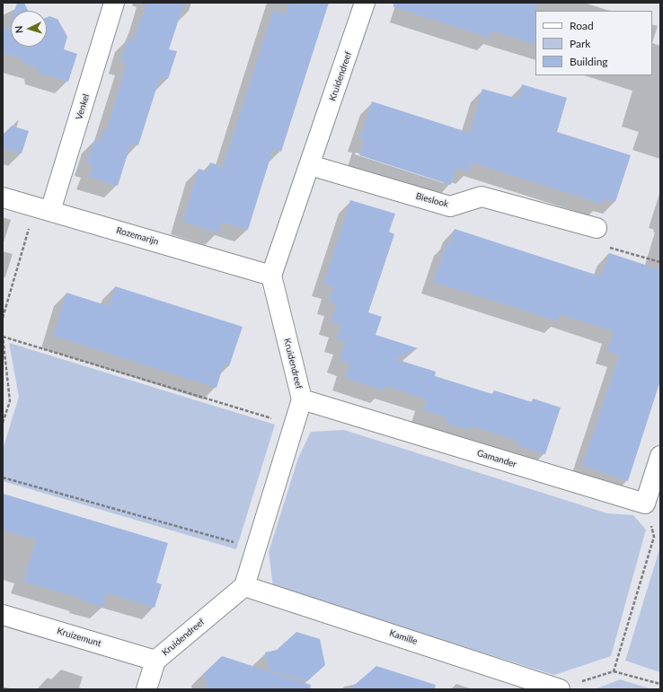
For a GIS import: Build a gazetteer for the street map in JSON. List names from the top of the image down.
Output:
{
  "streets": {
    "street": [
      "Kruidendreef",
      "Venkel",
      "Bieslook",
      "Rozemarijn",
      "Gamander",
      "Kruizemunt",
      "Kamille"
    ]
  },
  "crossings": [
    ["Kruidendreef", "Bieslook"],
    ["Kruidendreef", "Rozemarijn"],
    ["Kruidendreef", "Gamander"],
    ["Kruidendreef", "Kruizemunt"],
    ["Kruidendreef", "Kamille"],
    ["Venkel", "Rozemarijn"]
  ],
  "legend": ["Road", "Park", "Building"],
  "north": "left"
}
